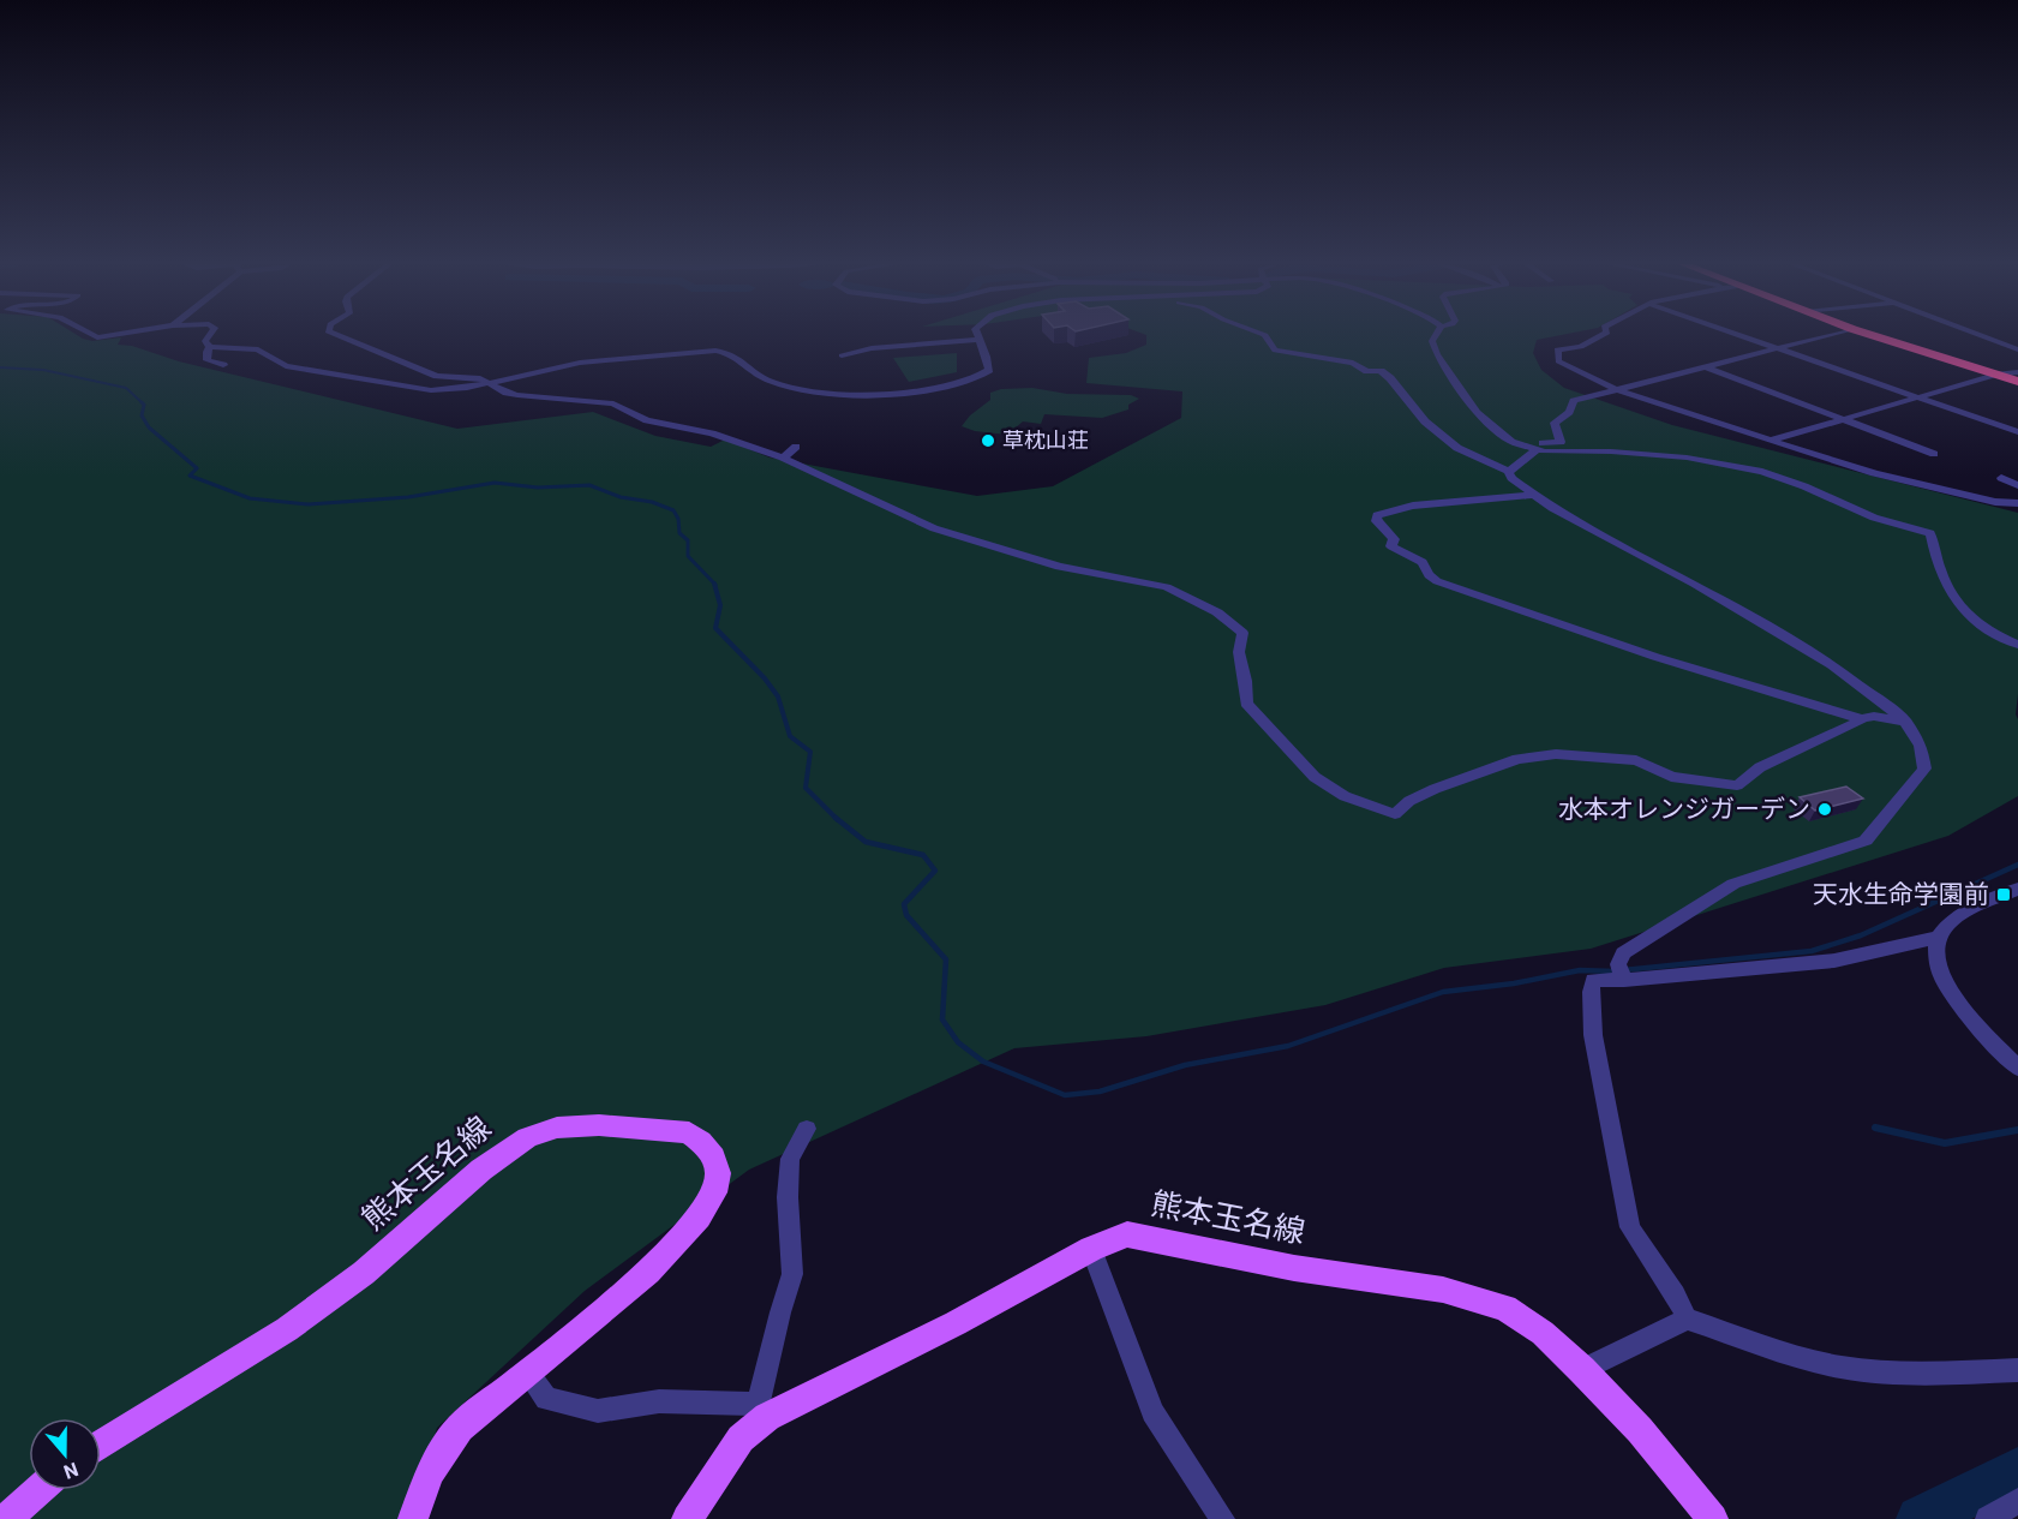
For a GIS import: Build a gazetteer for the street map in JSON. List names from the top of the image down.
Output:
{
  "streets": {
    "main road": ["熊本玉名線"]
  },
  "places": {
    "other": ["草枕山荘", "水本オレンジガーデン"],
    "transit": ["天水生命学園前"]
  },
  "north": "bottom"
}
